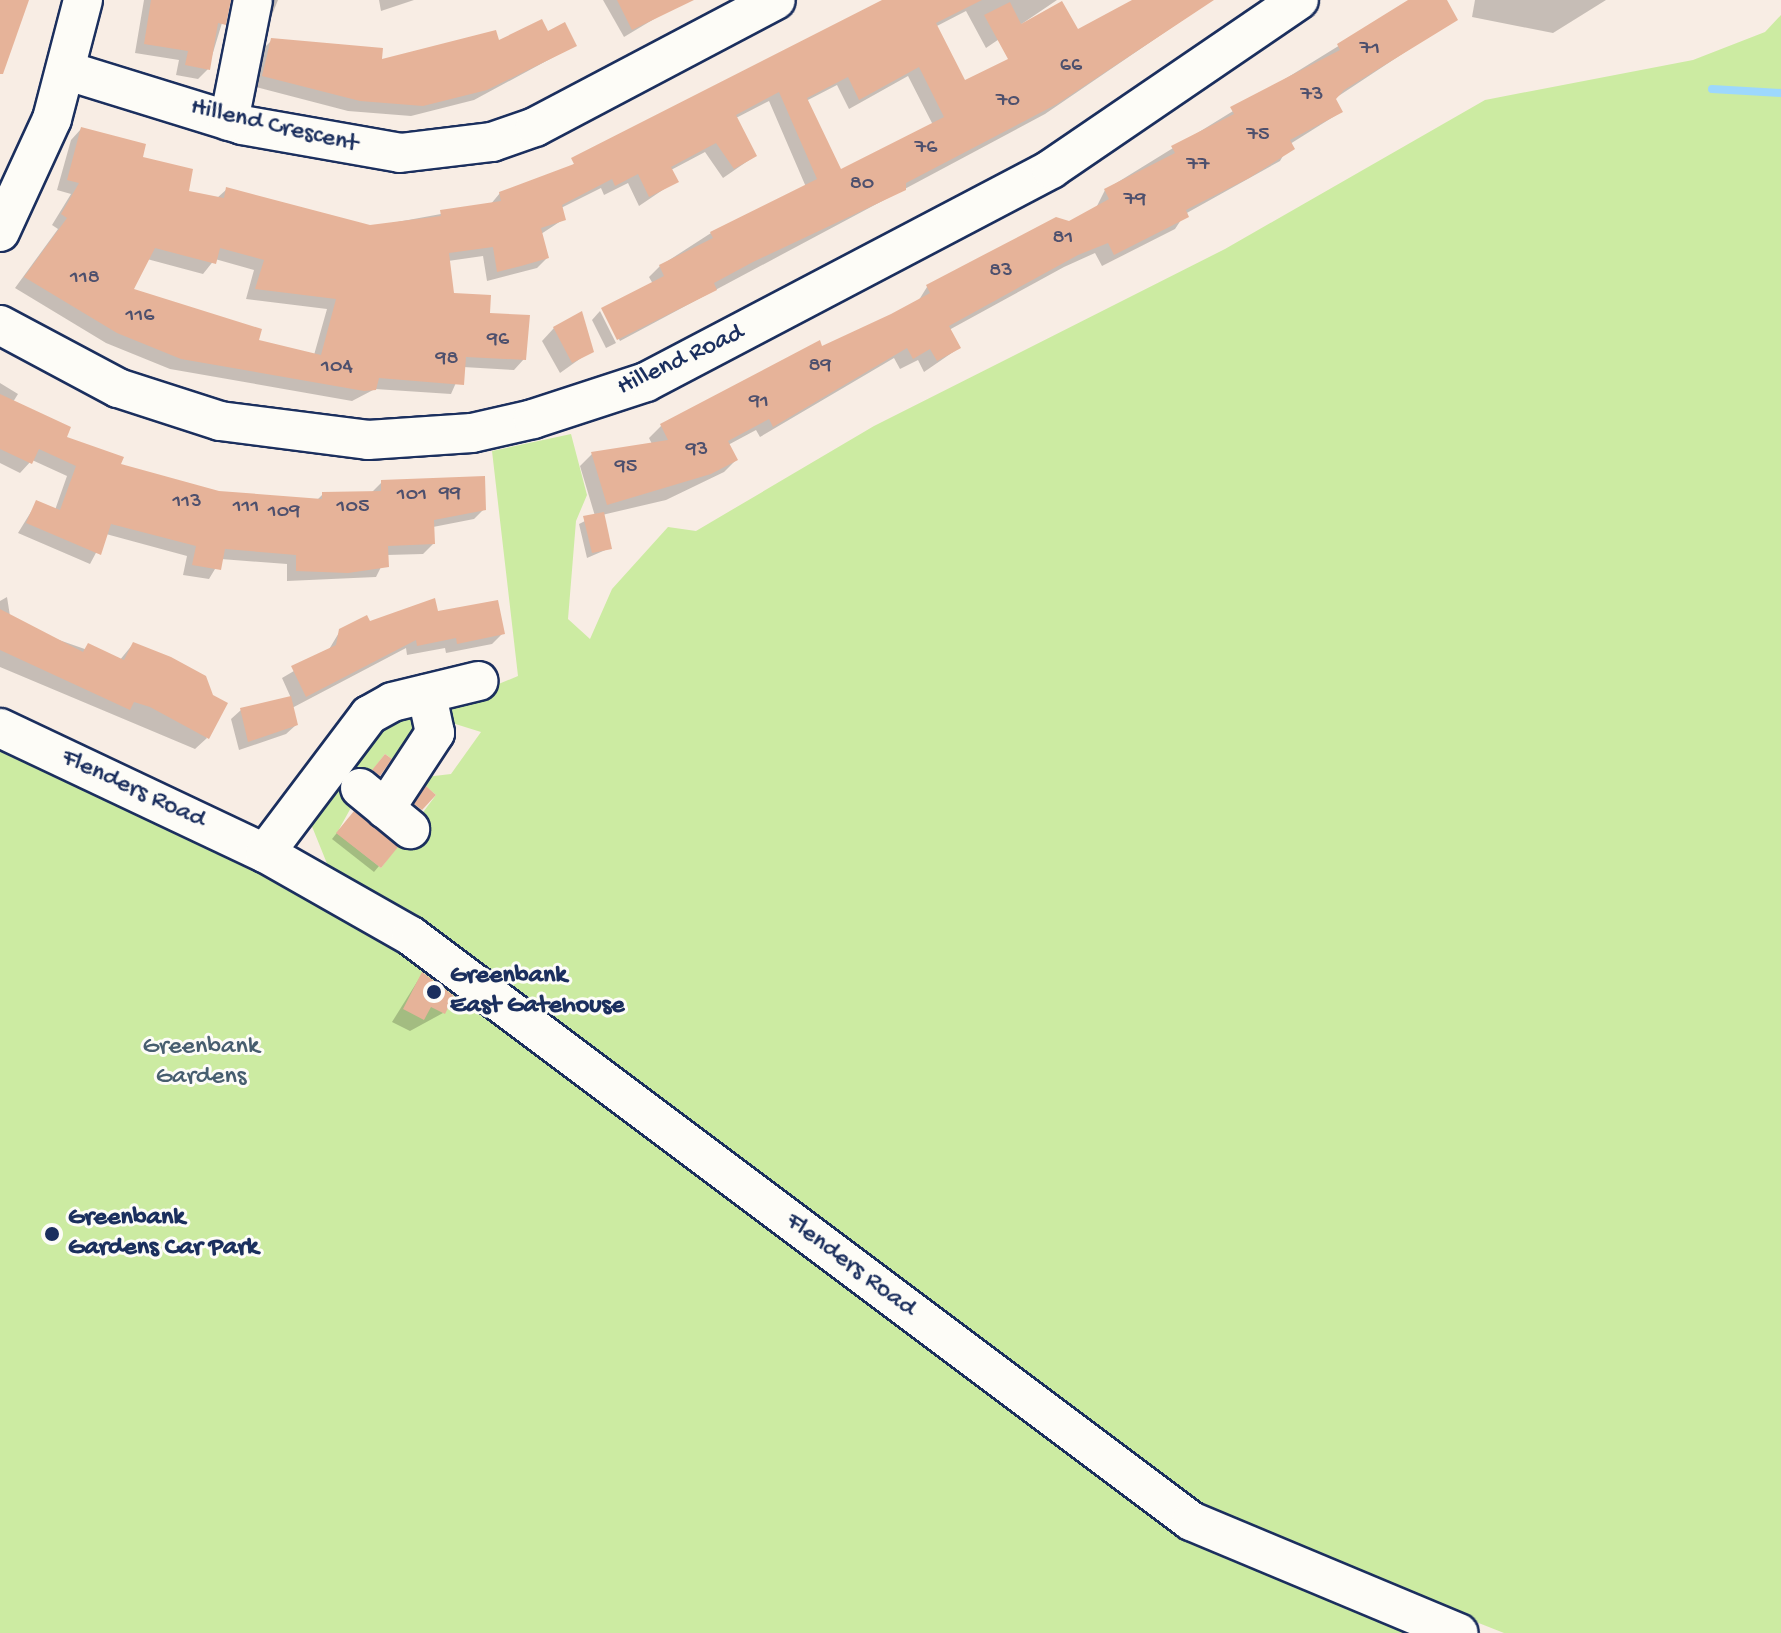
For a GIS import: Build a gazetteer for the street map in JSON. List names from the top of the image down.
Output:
{
  "streets": {
    "street": ["Hillend Crescent", "Hillend Road", "Flenders Road"]
  },
  "parks": ["Greenbank Gardens"],
  "places": ["Greenbank East Gatehouse", "Greenbank Gardens Car Park"],
  "house_numbers": [
    "71",
    "66",
    "73",
    "70",
    "75",
    "76",
    "77",
    "80",
    "79",
    "81",
    "83",
    "118",
    "116",
    "96",
    "98",
    "89",
    "104",
    "91",
    "93",
    "95",
    "99",
    "101",
    "113",
    "111",
    "105",
    "109"
  ]
}
